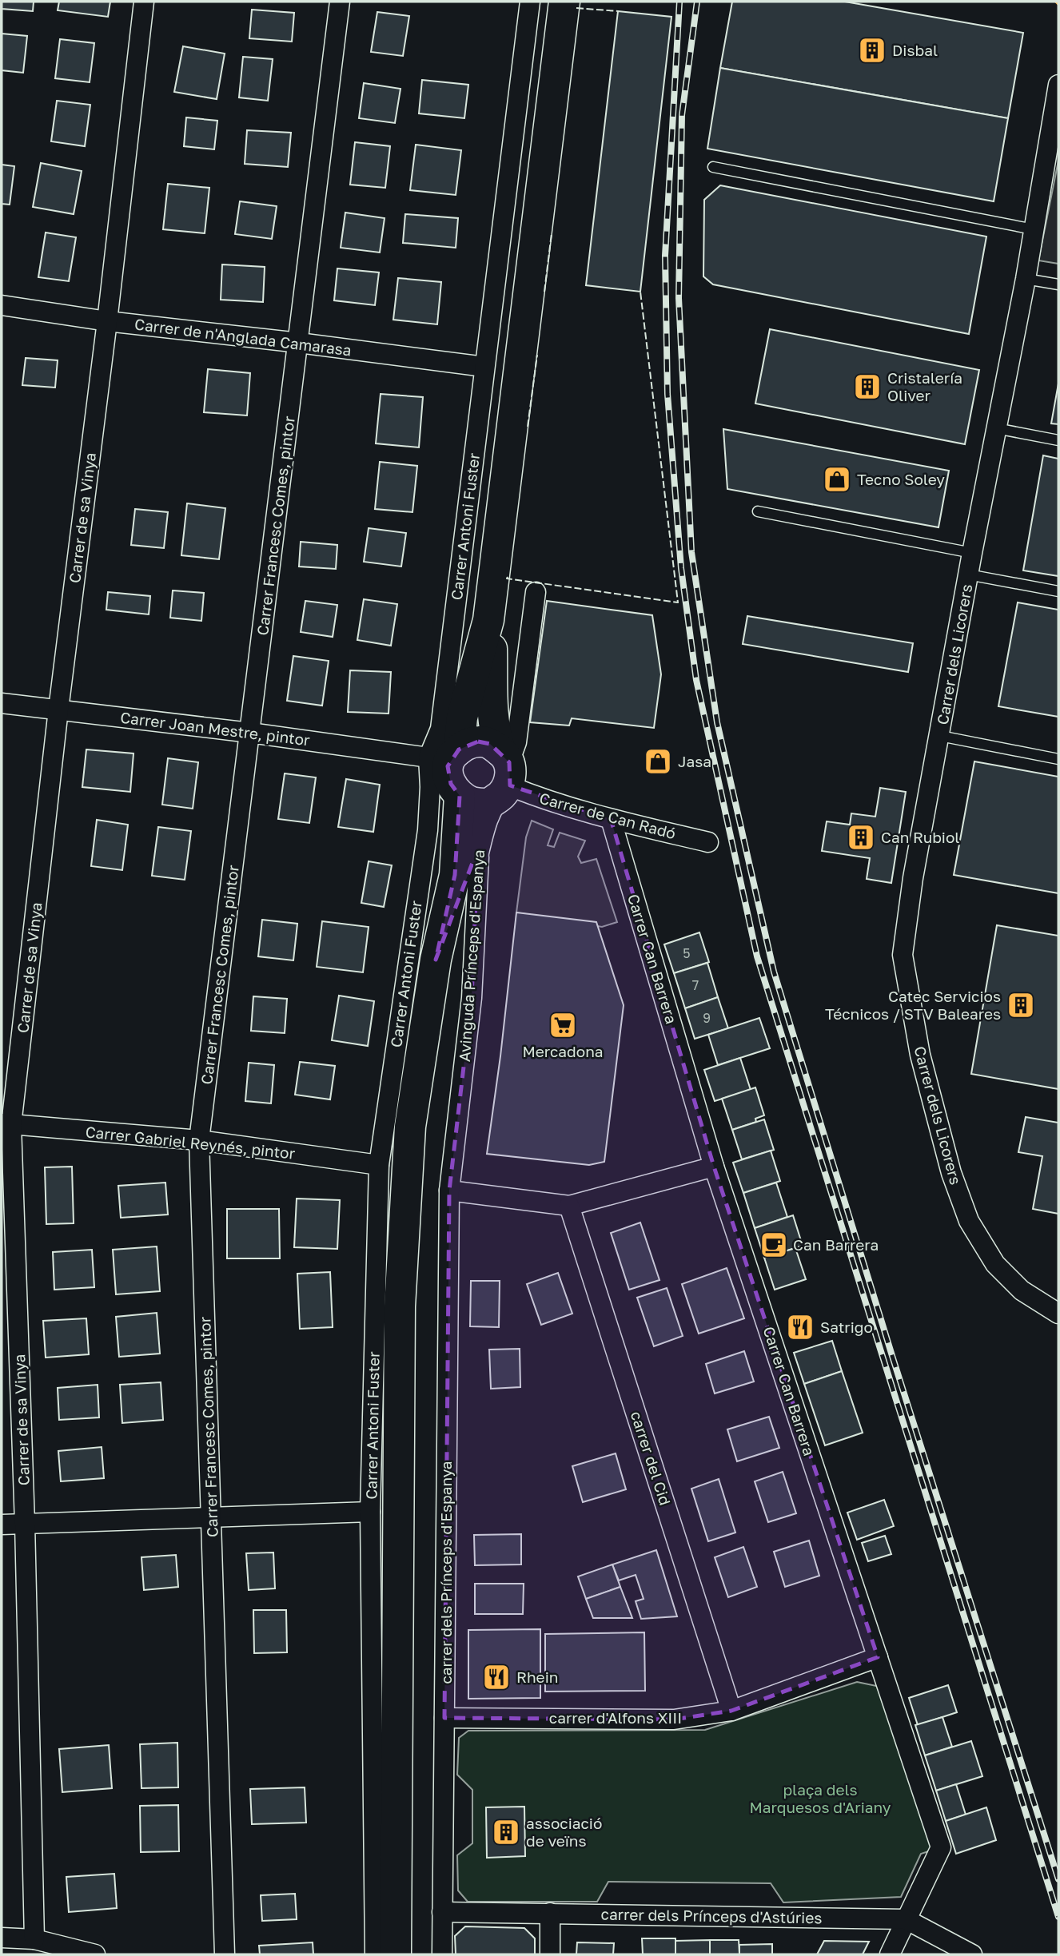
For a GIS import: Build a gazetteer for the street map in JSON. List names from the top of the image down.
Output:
{
  "streets": {
    "street": [
      "Carrer de n'Anglada Camarasa",
      "Carrer de sa Vinya",
      "Carrer Francesc Comes, pintor",
      "Carrer Antoni Fuster",
      "Carrer dels Licorers",
      "Carrer Joan Mestre, pintor",
      "Carrer de Can Radó",
      "Avinguda Prínceps d'Espanya",
      "Carrer Can Barrera",
      "Carrer Gabriel Reynés, pintor",
      "carrer del Cid",
      "carrer dels Prínceps d'Espanya",
      "carrer d'Alfons XIII",
      "carrer dels Prínceps d'Astúries"
    ]
  },
  "crossings": [
    ["Carrer de n'Anglada Camarasa", "Carrer de sa Vinya"],
    ["Carrer de n'Anglada Camarasa", "Carrer Francesc Comes, pintor"],
    ["Carrer de n'Anglada Camarasa", "Carrer Antoni Fuster"],
    ["Carrer de sa Vinya", "Carrer Joan Mestre, pintor"],
    ["Carrer de sa Vinya", "Carrer Gabriel Reynés, pintor"],
    ["Carrer Francesc Comes, pintor", "Carrer Joan Mestre, pintor"],
    ["Carrer Francesc Comes, pintor", "Carrer Gabriel Reynés, pintor"],
    ["Carrer Antoni Fuster", "Carrer Joan Mestre, pintor"],
    ["Carrer Antoni Fuster", "Carrer Gabriel Reynés, pintor"],
    ["Carrer de Can Radó", "Avinguda Prínceps d'Espanya"],
    ["Carrer de Can Radó", "Carrer Can Barrera"],
    ["Avinguda Prínceps d'Espanya", "carrer dels Prínceps d'Espanya"],
    ["Carrer Can Barrera", "carrer d'Alfons XIII"],
    ["Carrer Can Barrera", "carrer dels Prínceps d'Astúries"],
    ["carrer del Cid", "carrer d'Alfons XIII"],
    ["carrer dels Prínceps d'Espanya", "carrer d'Alfons XIII"],
    ["carrer dels Prínceps d'Espanya", "carrer dels Prínceps d'Astúries"]
  ],
  "parks": ["plaça dels Marquesos d'Ariany"],
  "places": {
    "building": [
      "Disbal",
      "Cristalería Oliver",
      "Can Rubiol",
      "Catec Servicios Técnicos / STV Baleares",
      "associació de veïns"
    ],
    "shop": ["Tecno Soley", "Jasa"],
    "supermarket": ["Mercadona"],
    "cafe": ["Can Barrera"],
    "restaurant": ["Satrigo", "Rhein"]
  },
  "house_numbers": ["5", "7", "9"]
}
